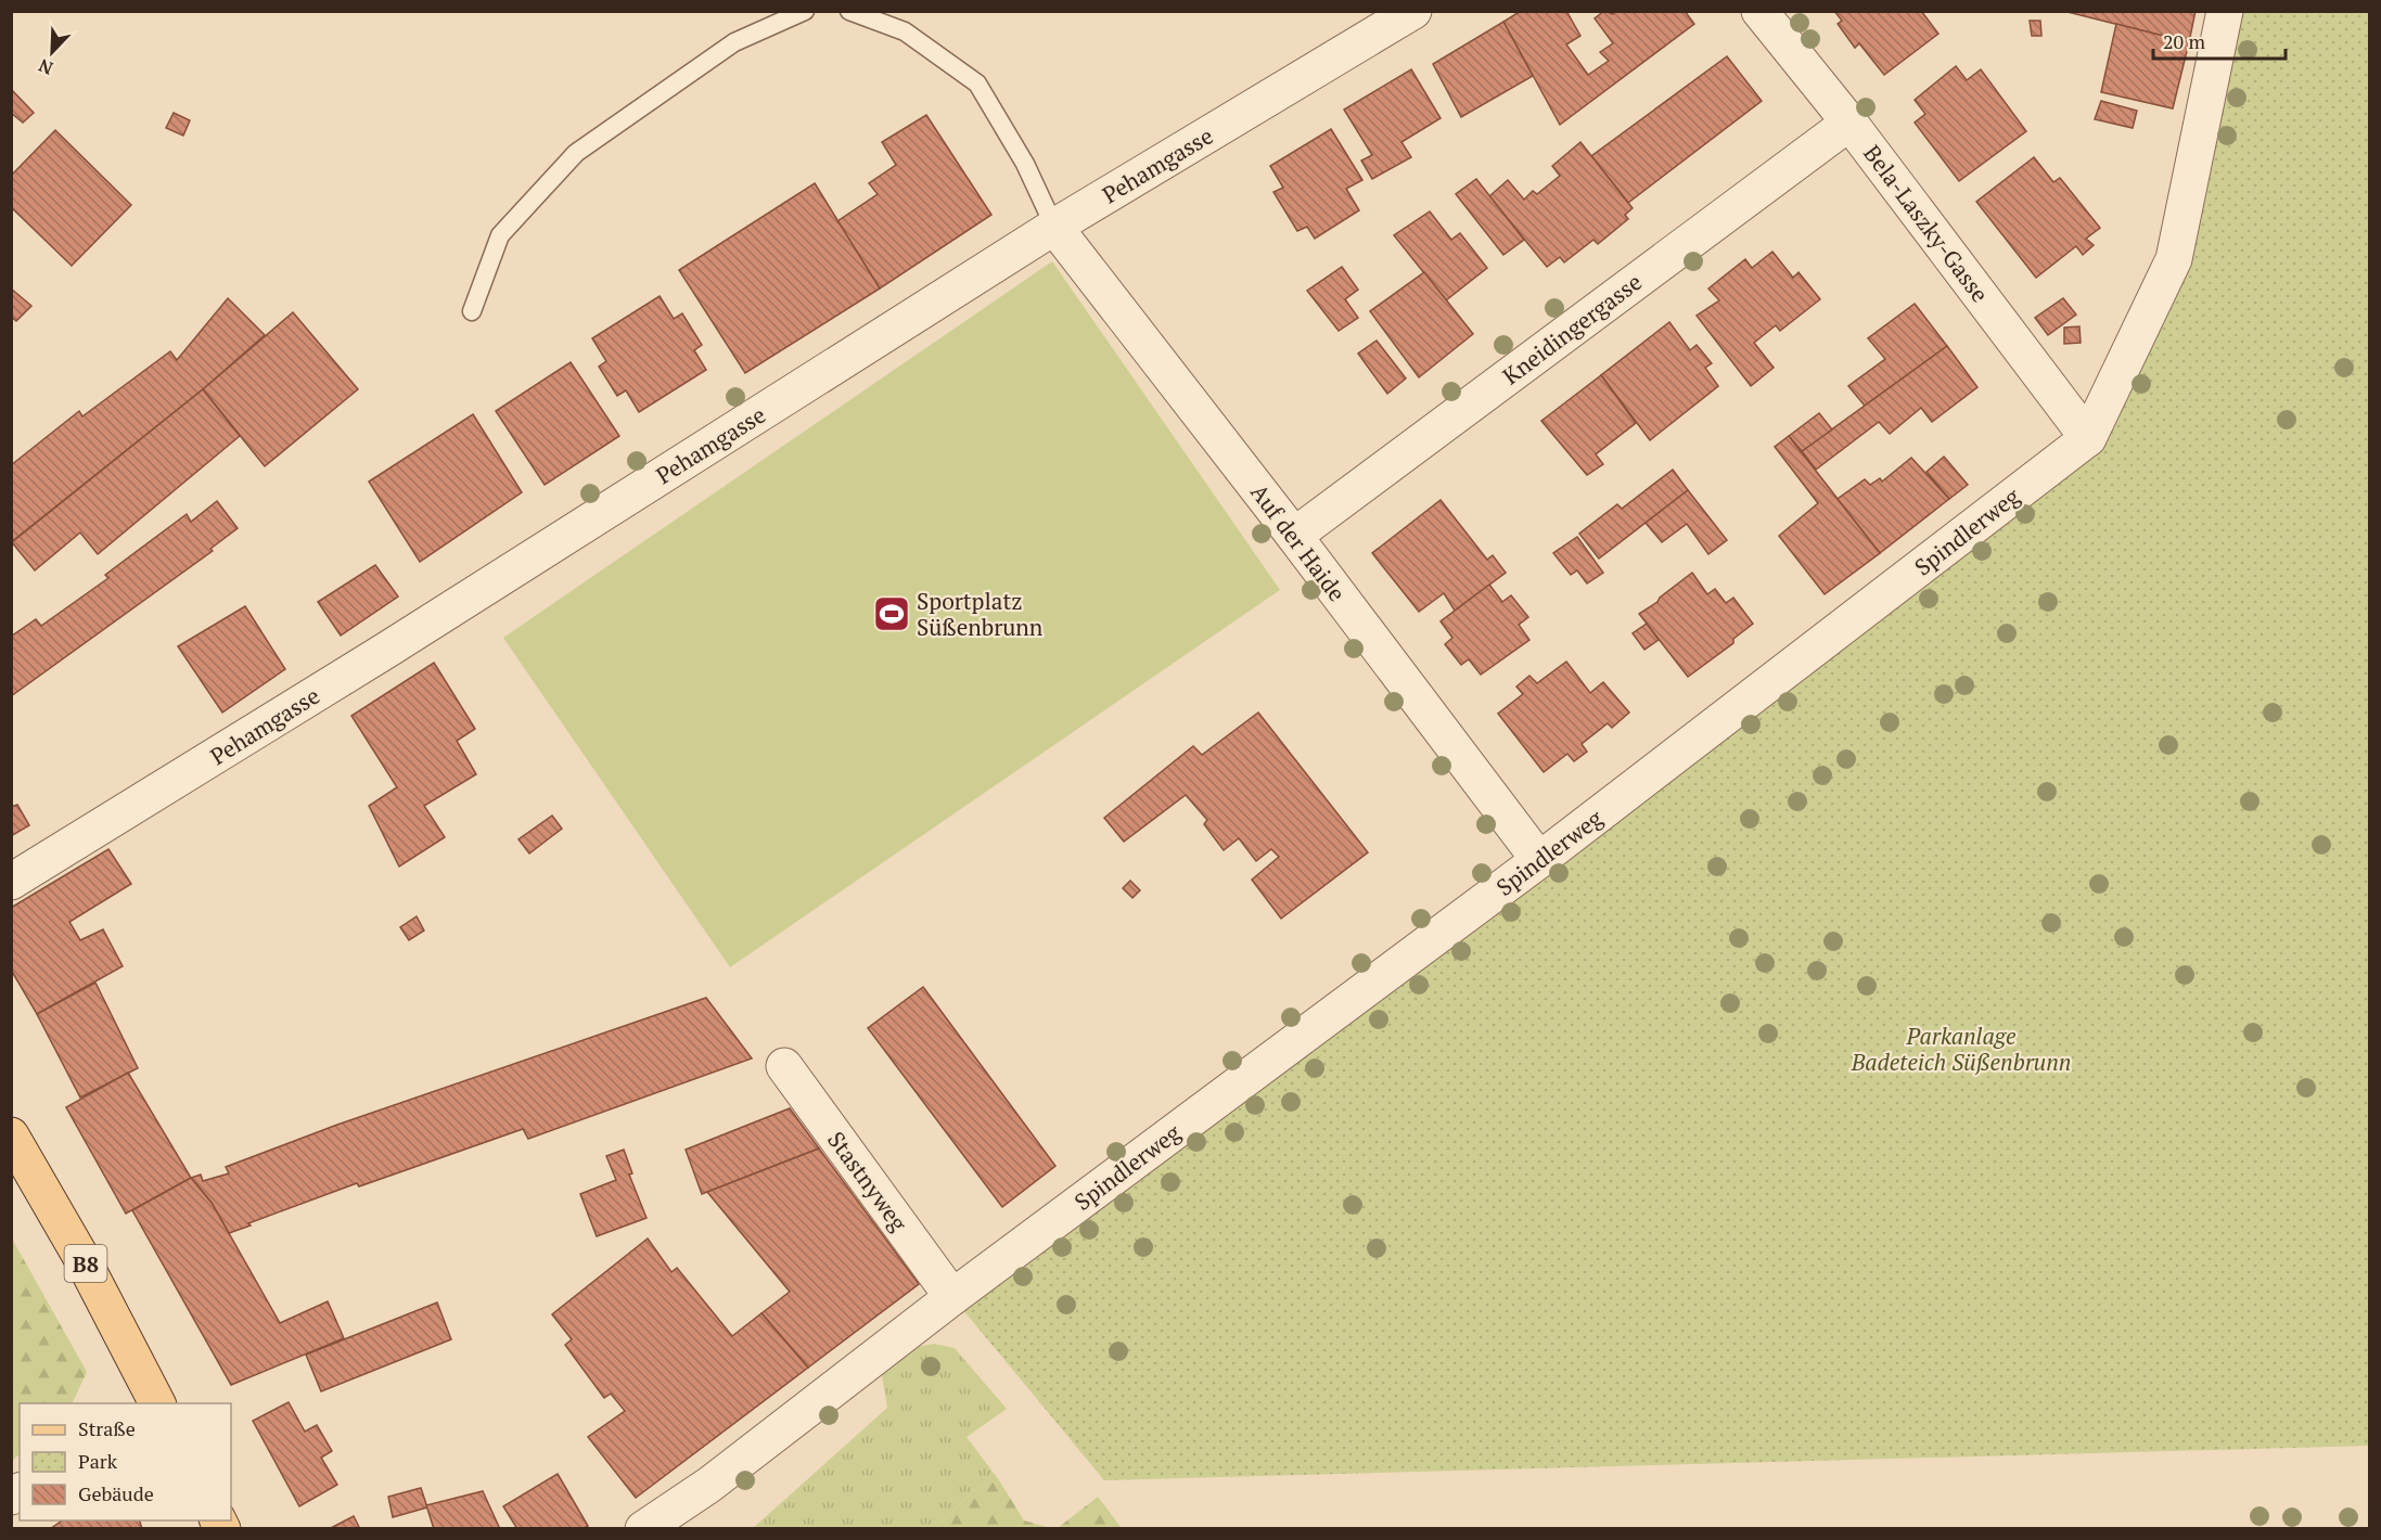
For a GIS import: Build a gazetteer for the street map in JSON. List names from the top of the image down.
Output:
{
  "streets": {
    "main road": ["B8"],
    "street": [
      "Pehamgasse",
      "Bela-Laszky-Gasse",
      "Kneidingergasse",
      "Spindlerweg",
      "Auf der Haide",
      "Stastnyweg"
    ]
  },
  "crossings": [
    ["Pehamgasse", "Auf der Haide"],
    ["Bela-Laszky-Gasse", "Kneidingergasse"],
    ["Bela-Laszky-Gasse", "Spindlerweg"],
    ["Kneidingergasse", "Auf der Haide"],
    ["Spindlerweg", "Auf der Haide"],
    ["Spindlerweg", "Stastnyweg"]
  ],
  "parks": ["Parkanlage Badeteich Süßenbrunn"],
  "places": {
    "sports": ["Sportplatz Süßenbrunn"]
  },
  "legend": ["Straße", "Park", "Gebäude"],
  "scale_bar": "20 m",
  "north": "bottom left"
}
